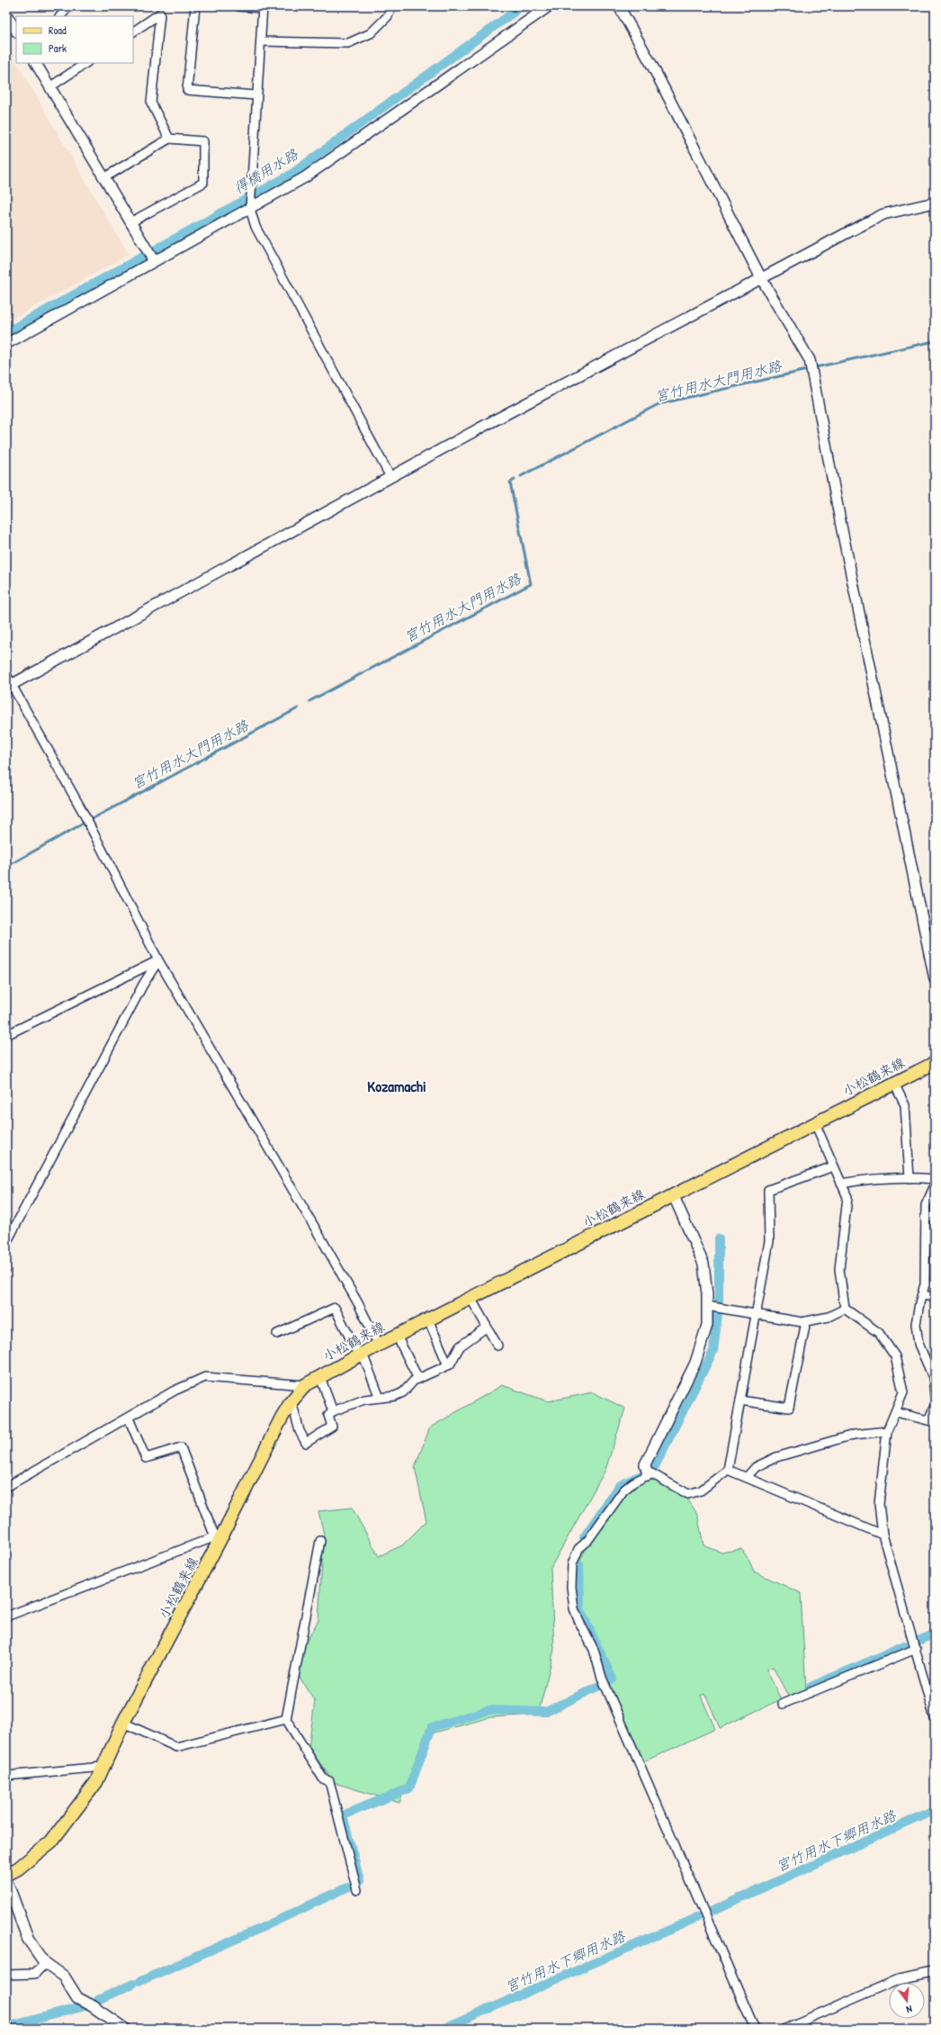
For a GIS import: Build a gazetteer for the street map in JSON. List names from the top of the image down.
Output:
{
  "streets": {
    "main road": ["小松鶴来線"]
  },
  "districts": ["Kozamachi"],
  "water": ["得橋用水路", "宮竹用水大門用水路", "宮竹用水下郷用水路"],
  "legend": ["Road", "Park"],
  "north": "bottom"
}
